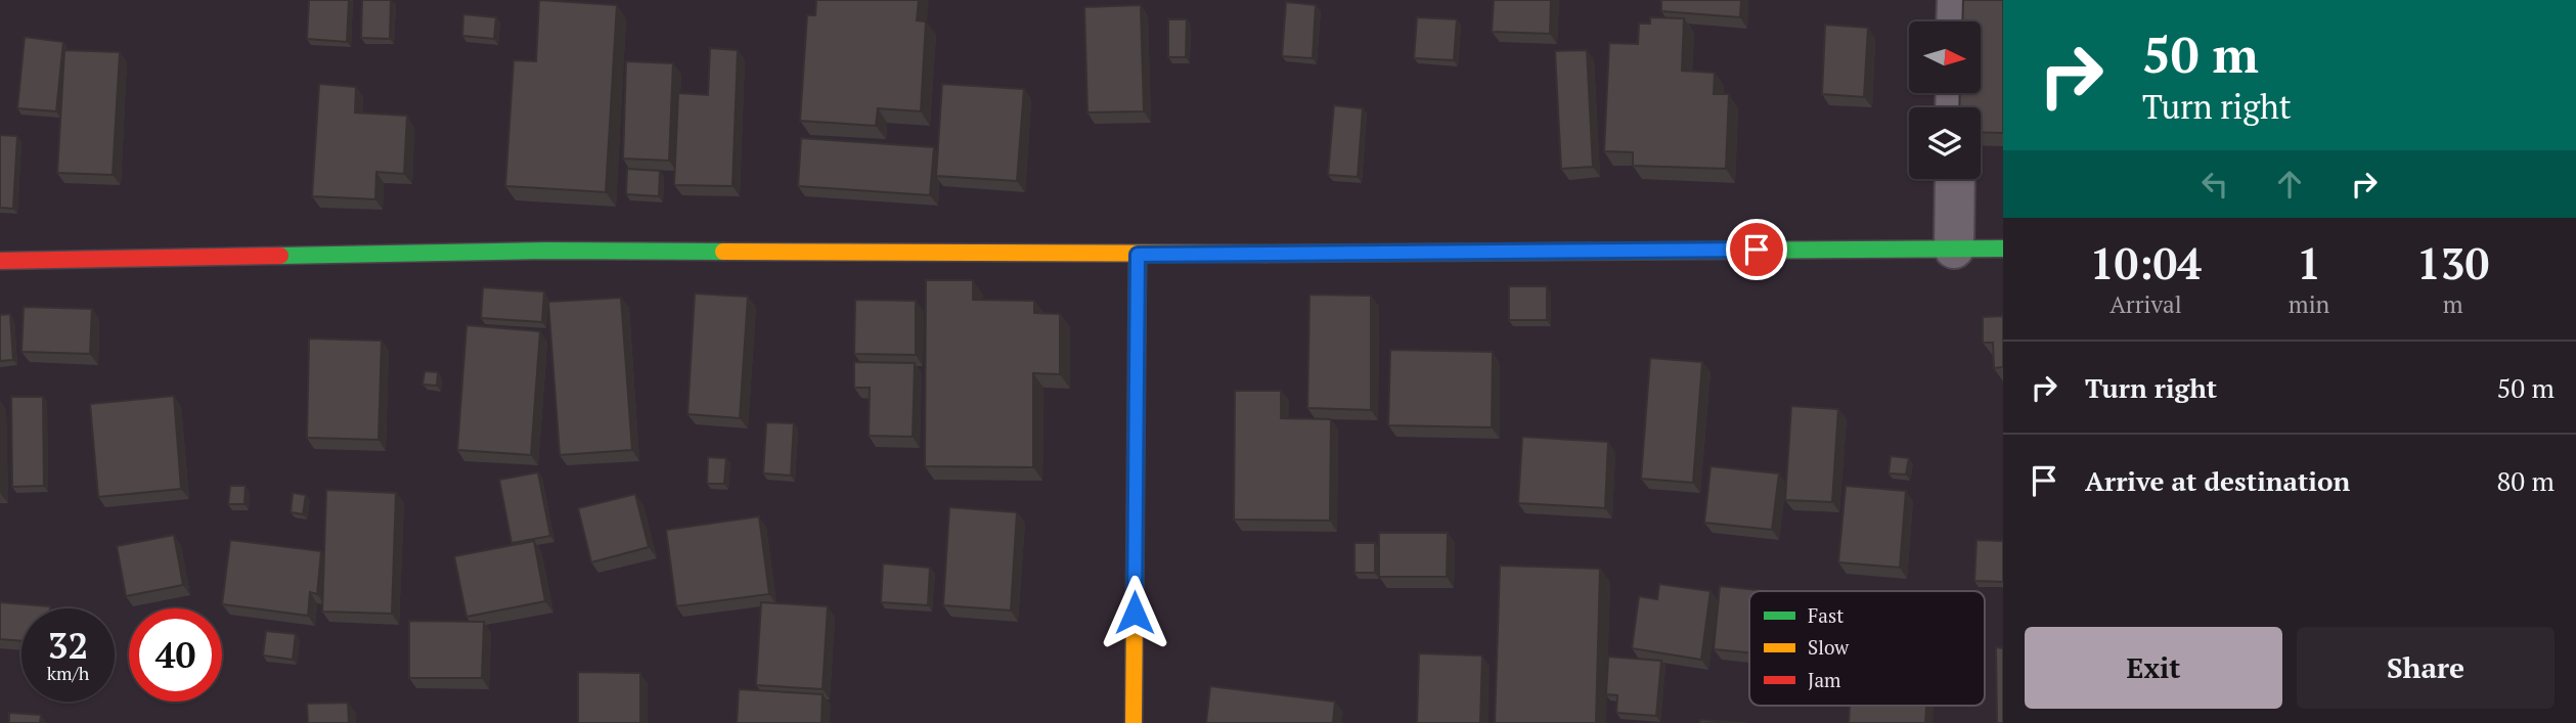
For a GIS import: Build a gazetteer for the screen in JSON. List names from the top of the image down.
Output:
{
  "legend": ["Fast", "Slow", "Jam"],
  "north": "right",
  "page": {
    "turn": ["50 m", "Turn right"],
    "eta": [
      "10:04",
      "Arrival",
      "1",
      "min",
      "130",
      "m"
    ],
    "list": [
      {
        "name": "Turn right",
        "value": "50 m"
      },
      {
        "name": "Arrive at destination",
        "value": "80 m"
      }
    ],
    "speed": "32 km/h",
    "limit": "40",
    "buttons": ["Exit", "Share"]
  }
}
